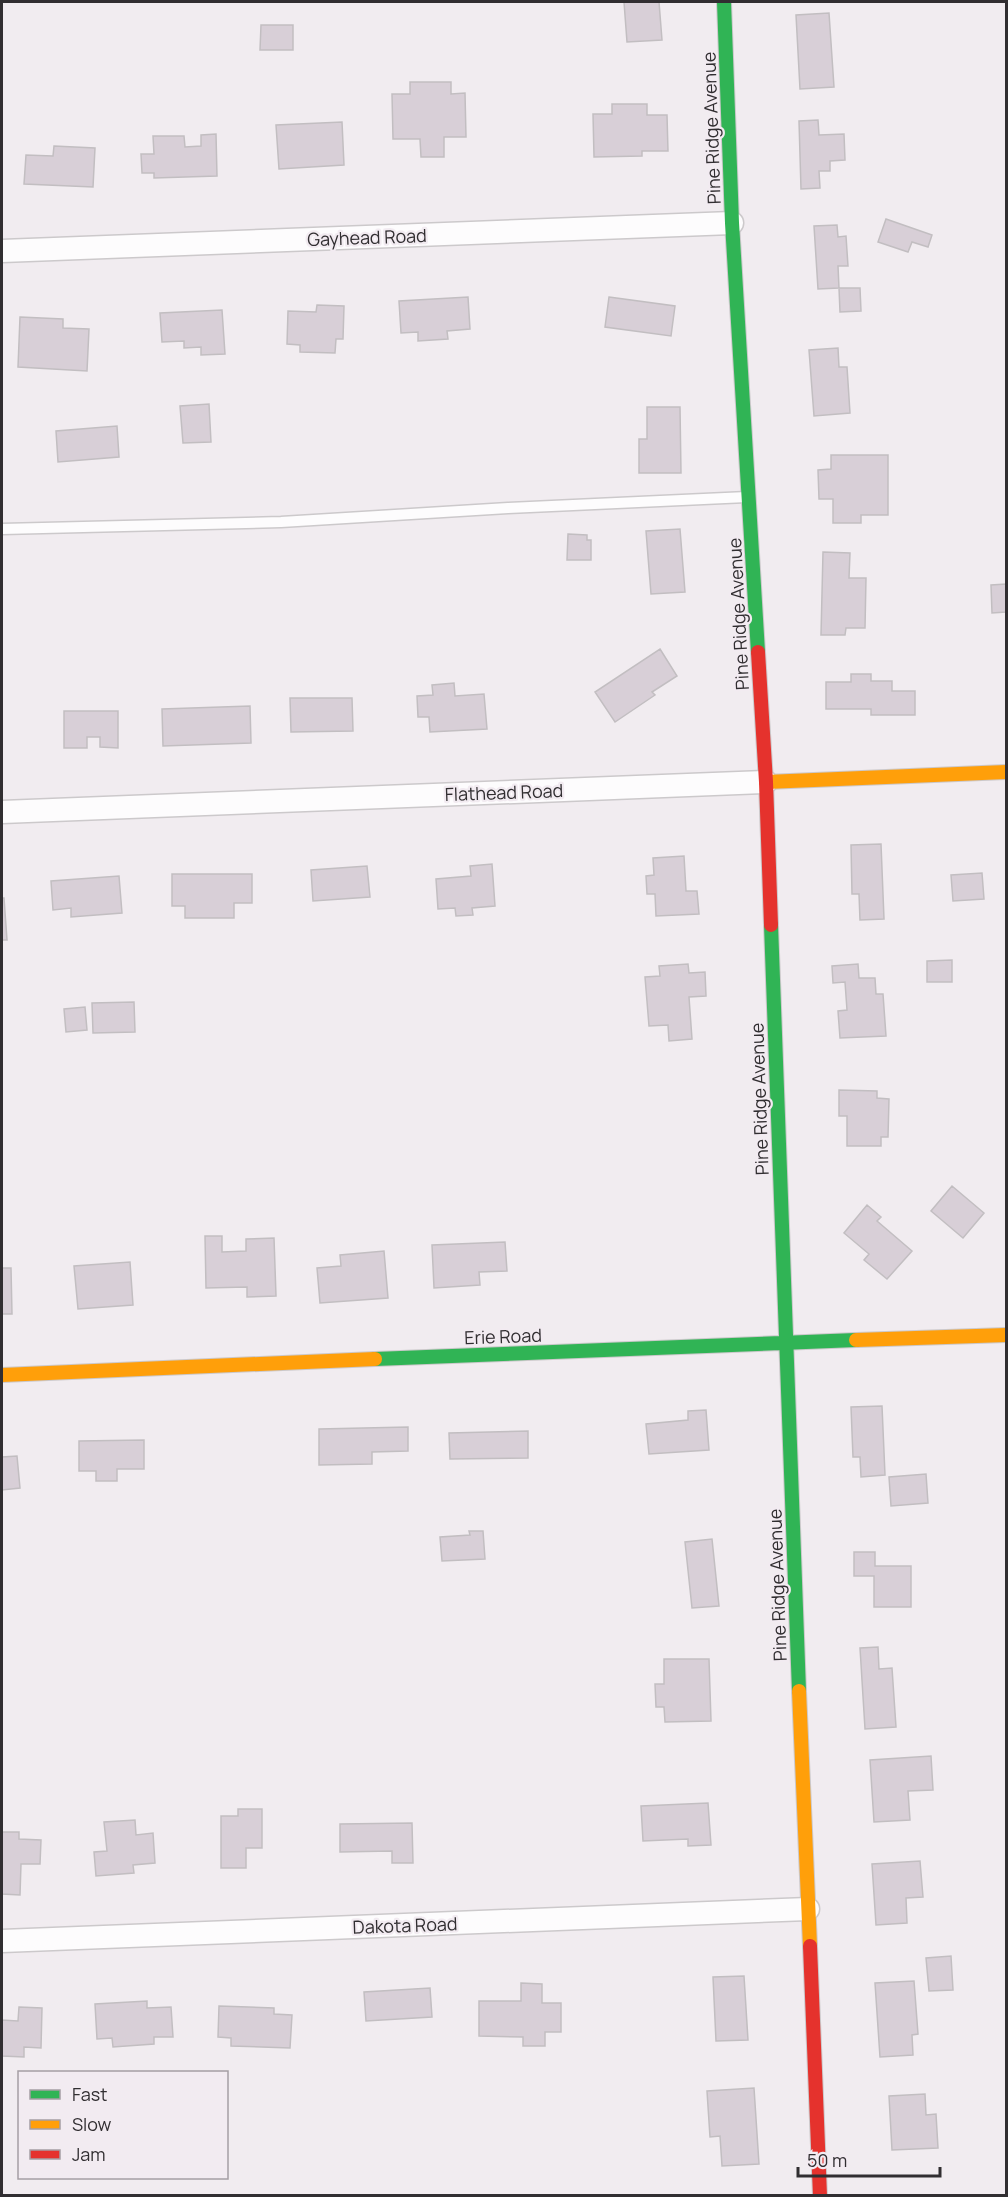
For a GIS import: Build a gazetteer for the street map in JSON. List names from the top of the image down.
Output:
{
  "streets": {
    "street": [
      "Pine Ridge Avenue",
      "Gayhead Road",
      "Flathead Road",
      "Erie Road",
      "Dakota Road"
    ]
  },
  "crossings": [
    ["Pine Ridge Avenue", "Gayhead Road"],
    ["Pine Ridge Avenue", "Flathead Road"],
    ["Pine Ridge Avenue", "Erie Road"],
    ["Pine Ridge Avenue", "Dakota Road"]
  ],
  "legend": ["Fast", "Slow", "Jam"],
  "scale_bar": "50 m"
}
